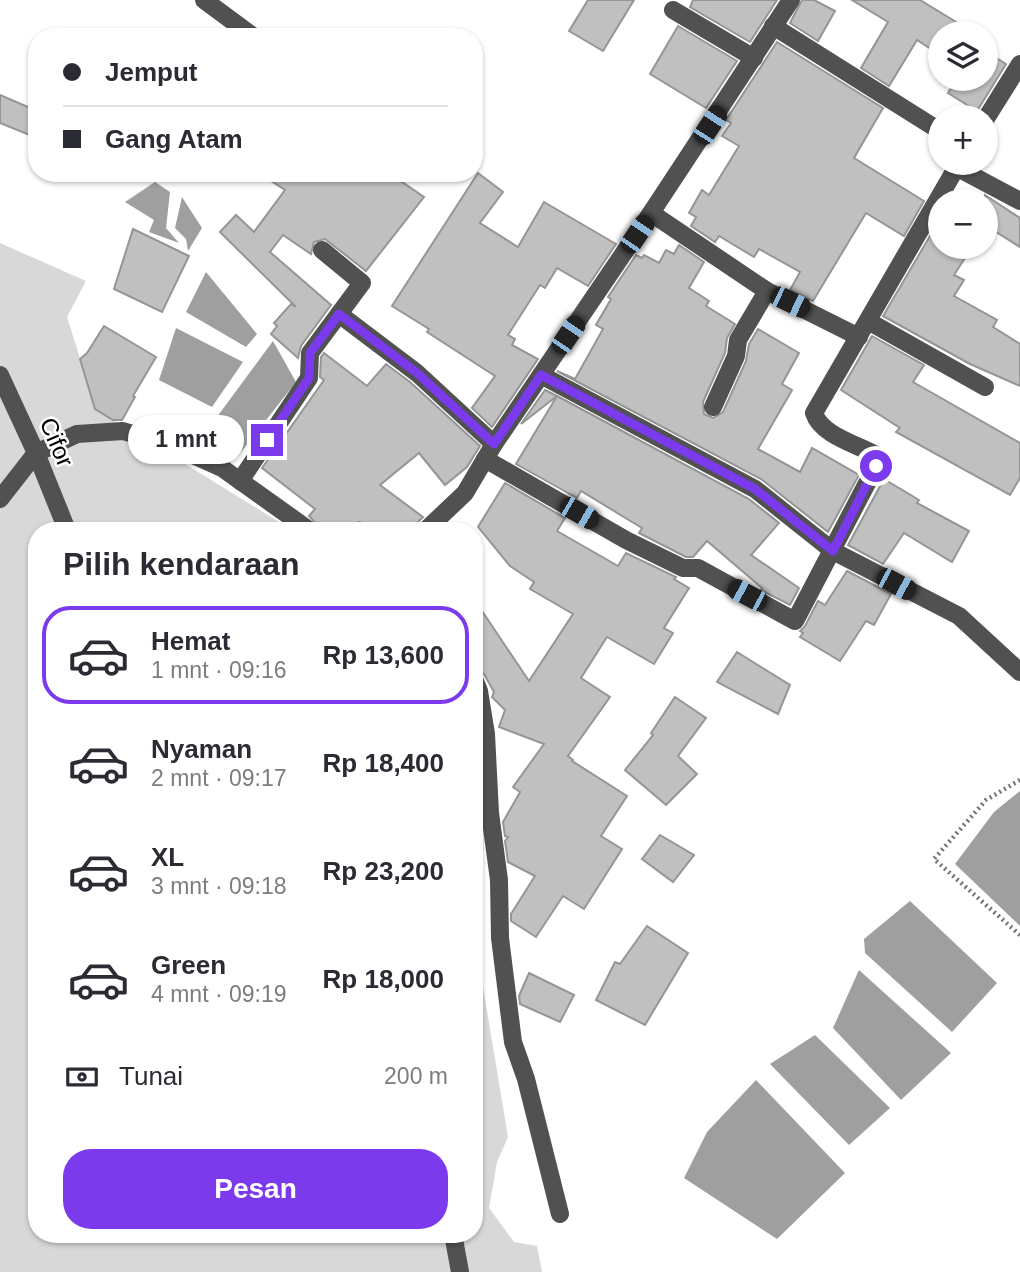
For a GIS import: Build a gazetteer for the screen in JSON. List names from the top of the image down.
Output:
{
  "streets": {
    "street": ["Cifor"]
  },
  "page": {
    "map_buttons": ["+", "−"],
    "banner": ["Jemput", "Gang Atam"],
    "bubble": "1 mnt",
    "heading": "Pilih kendaraan",
    "list": [
      {
        "name": "Hemat",
        "note": "1 mnt · 09:16",
        "value": "Rp 13,600"
      },
      {
        "name": "Nyaman",
        "note": "2 mnt · 09:17",
        "value": "Rp 18,400"
      },
      {
        "name": "XL",
        "note": "3 mnt · 09:18",
        "value": "Rp 23,200"
      },
      {
        "name": "Green",
        "note": "4 mnt · 09:19",
        "value": "Rp 18,000"
      }
    ],
    "pay": ["Tunai", "200 m"],
    "buttons": "Pesan"
  }
}
